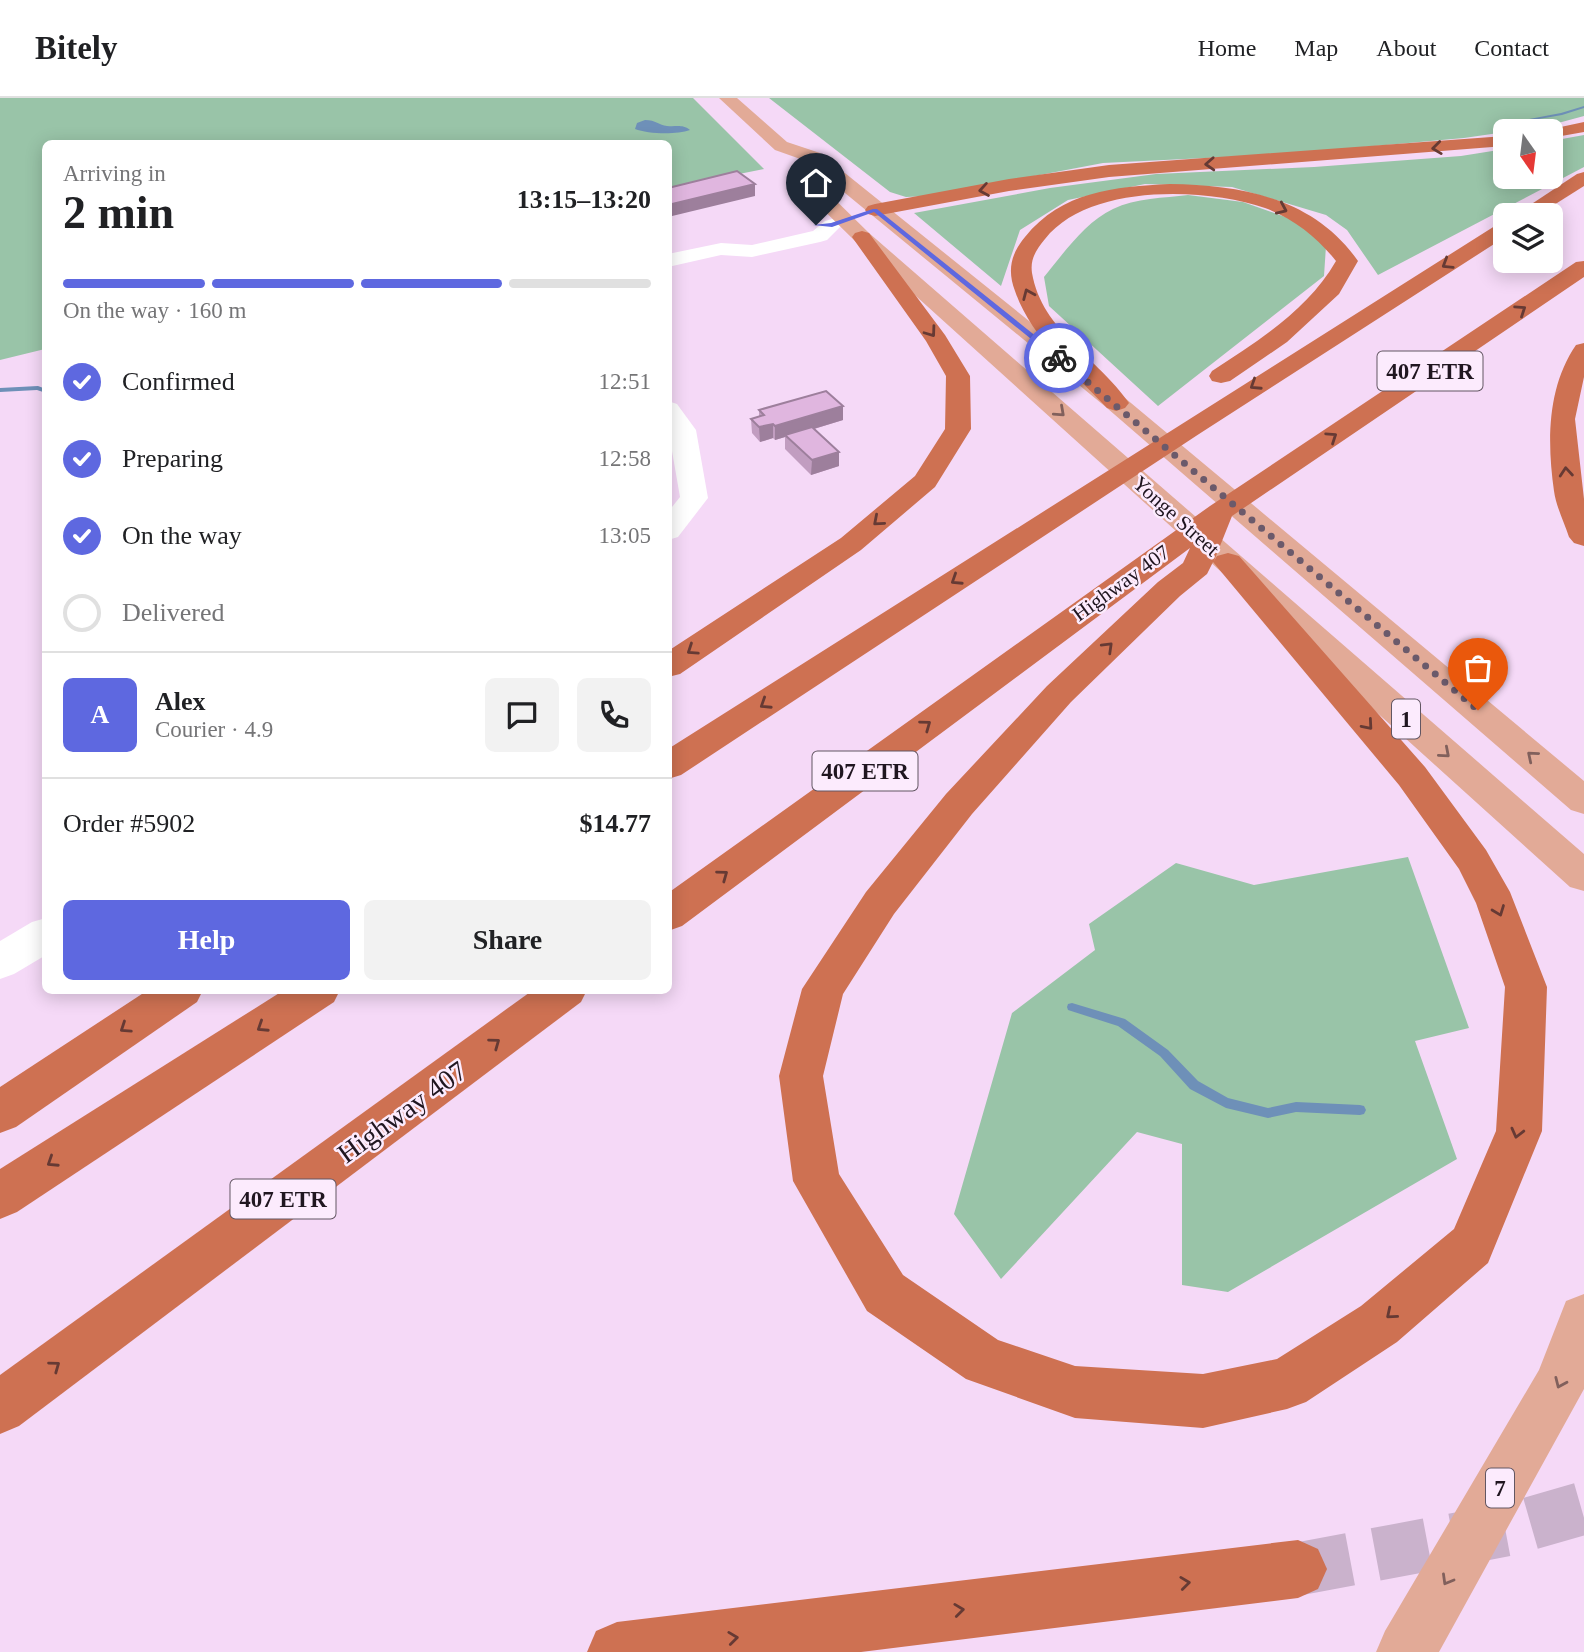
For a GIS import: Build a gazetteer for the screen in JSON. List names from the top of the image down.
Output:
{
  "streets": {
    "highway": ["407 ETR", "Highway 407"],
    "main road": ["Yonge Street", "1", "7"]
  },
  "crossings": [
    ["407 ETR", "Highway 407"]
  ],
  "north": "bottom",
  "page": {
    "header": "Bitely",
    "nav": [
      "Home",
      "Map",
      "About",
      "Contact"
    ],
    "heading": ["2 min", "Arriving in", "13:15–13:20"],
    "panel": [
      "Alex",
      "Courier · 4.9",
      "Order #5902",
      "$14.77"
    ],
    "bar": "On the way · 160 m",
    "list": [
      ["Confirmed", "12:51"],
      ["Preparing", "12:58"],
      ["On the way", "13:05"],
      "Delivered"
    ],
    "round": "A",
    "buttons": ["Help", "Share"]
  }
}
